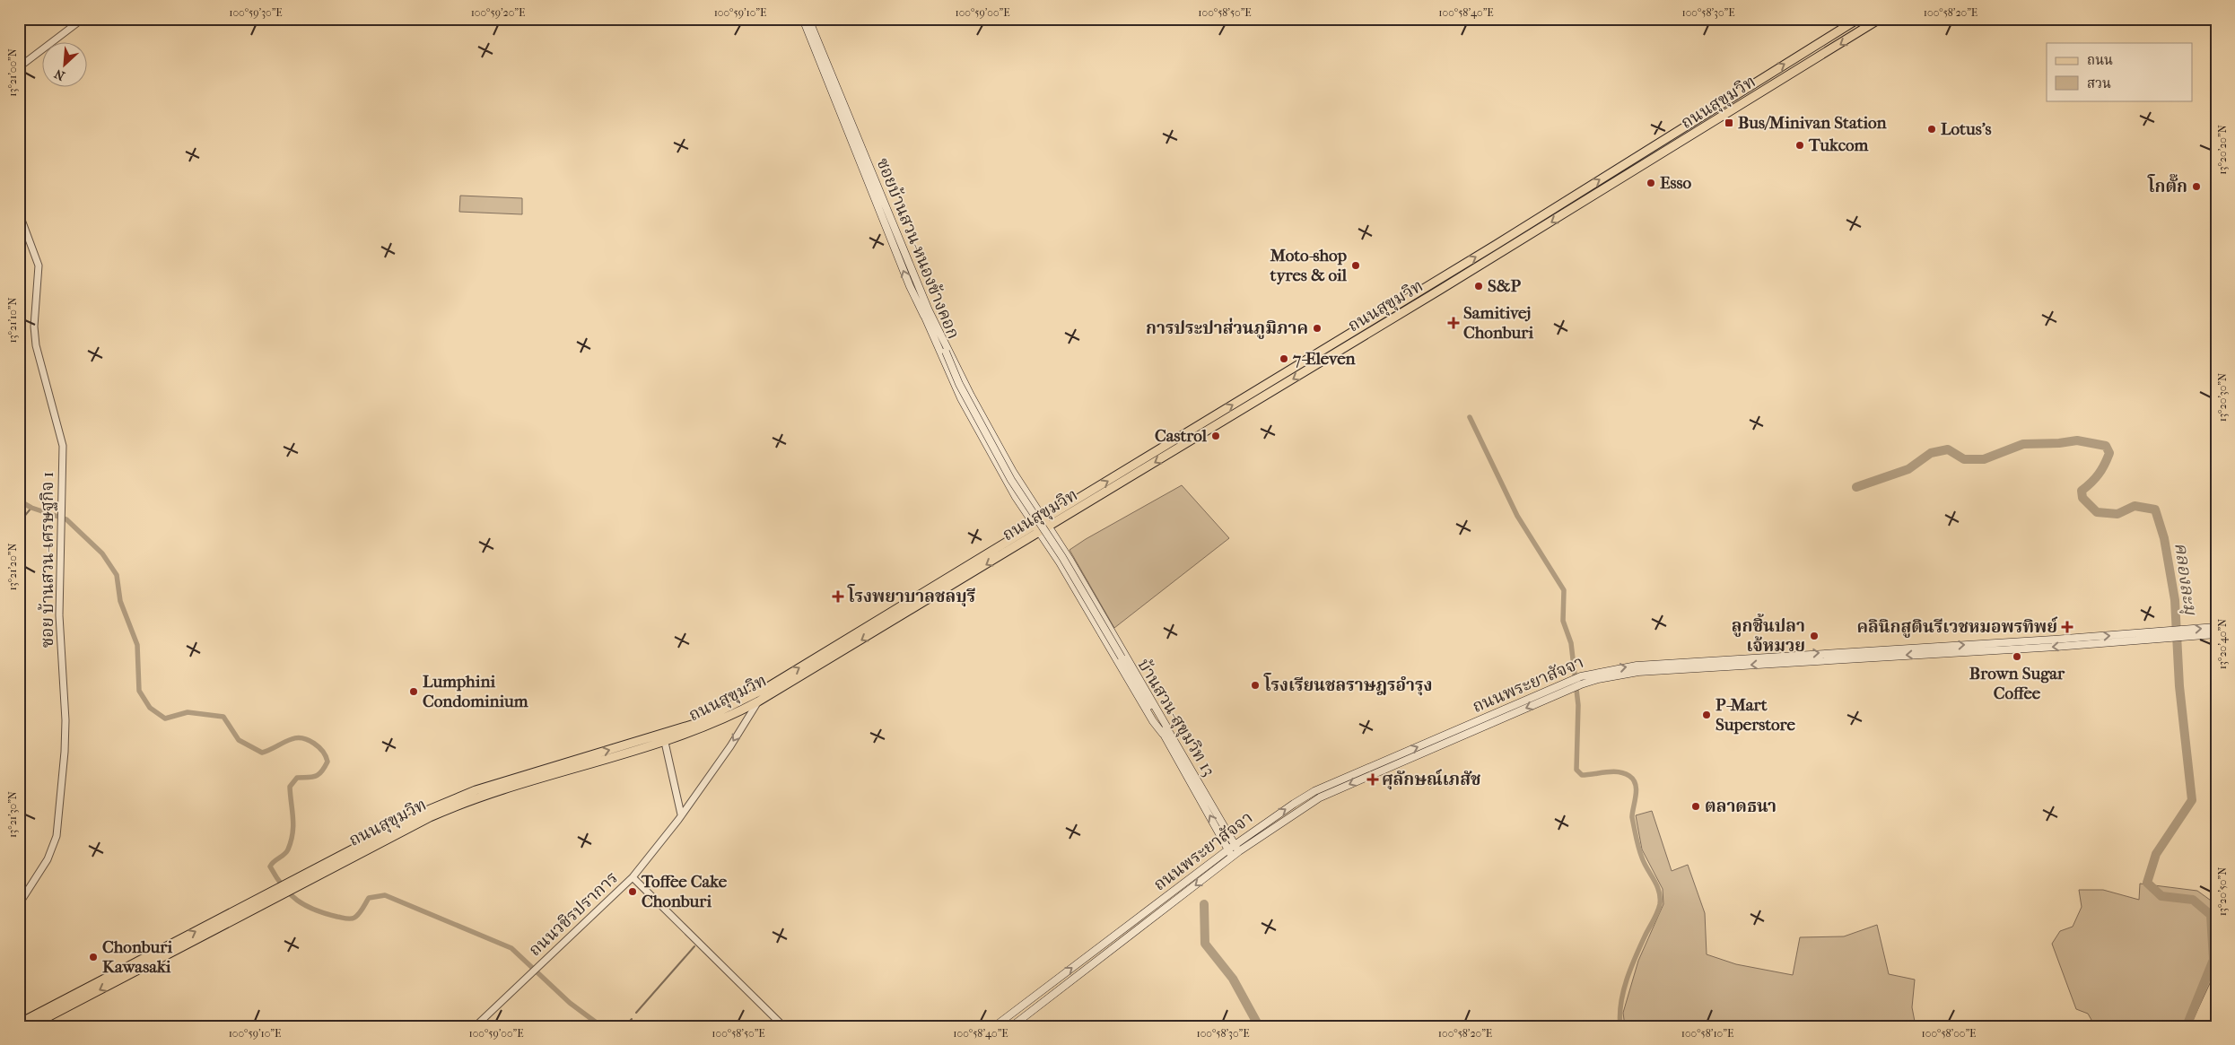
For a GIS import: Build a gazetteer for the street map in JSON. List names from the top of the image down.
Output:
{
  "streets": {
    "main road": [
      "ถนนสุขุมวิท",
      "ซอยบ้านสวน-หนองข้างคอก",
      "ถนนพระยาสัจจา",
      "บ้านสวน-สุขุมวิท 13"
    ],
    "street": ["ซอย บ้านสวน-เศรษฐกิจ 1", "ถนนวชิรปราการ"]
  },
  "crossings": [
    ["ถนนสุขุมวิท", "ถนนวชิรปราการ"],
    ["ซอยบ้านสวน-หนองข้างคอก", "บ้านสวน-สุขุมวิท 13"],
    ["ถนนพระยาสัจจา", "บ้านสวน-สุขุมวิท 13"]
  ],
  "water": ["คลองละมุ"],
  "places": {
    "transit": ["Bus/Minivan Station"],
    "other": [
      "Lotus's",
      "Tukcom",
      "Esso",
      "โกตั๊ก",
      "Moto-shop tyres & oil",
      "S&P",
      "การประปาส่วนภูมิภาค",
      "7-Eleven",
      "Castrol",
      "ลูกชิ้นปลา เจ้หมวย",
      "Brown Sugar Coffee",
      "โรงเรียนชลราษฎรอำรุง",
      "Lumphini Condominium",
      "P-Mart Superstore",
      "ตลาดธนา",
      "Toffee Cake Chonburi",
      "Chonburi Kawasaki"
    ],
    "health": [
      "Samitivej Chonburi",
      "โรงพยาบาลชลบุรี",
      "คลินิกสูตินรีเวชหมอพรทิพย์",
      "ศุลักษณ์เภสัช"
    ]
  },
  "legend": ["ถนน", "สวน"],
  "north": "bottom left",
  "coordinates": [
    "100°59'30\"E",
    "100°59'20\"E",
    "100°59'10\"E",
    "100°59'00\"E",
    "100°58'50\"E",
    "100°58'40\"E",
    "100°58'30\"E",
    "100°58'20\"E",
    "13°21'00\"N",
    "13°20'20\"N",
    "13°21'10\"N",
    "13°20'30\"N",
    "13°21'20\"N",
    "13°20'40\"N",
    "13°21'30\"N",
    "13°20'50\"N",
    "100°58'10\"E",
    "100°58'00\"E"
  ]
}
